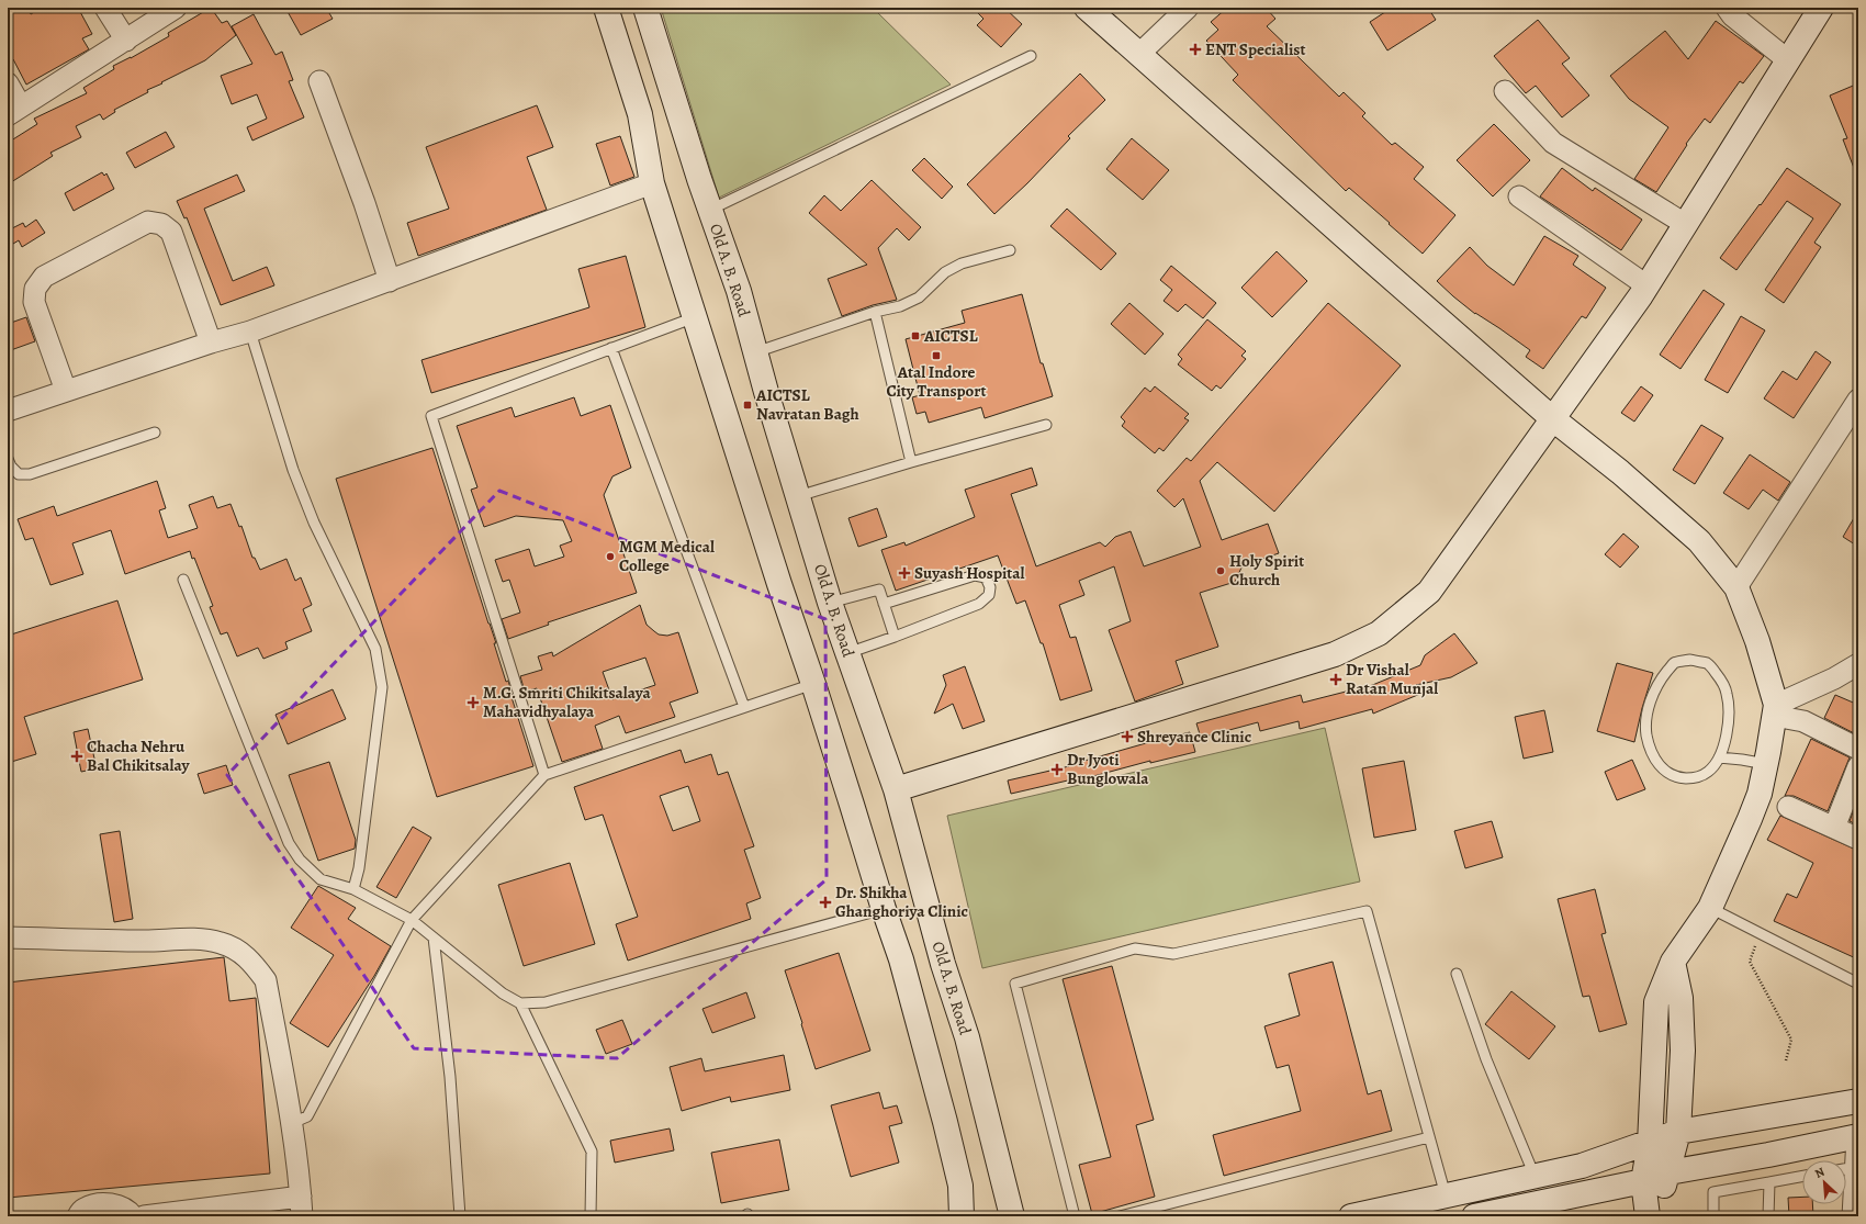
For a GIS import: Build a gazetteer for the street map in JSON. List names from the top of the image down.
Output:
{
  "streets": {
    "main road": ["Old A. B. Road"]
  },
  "places": {
    "health": [
      "ENT Specialist",
      "Suyash Hospital",
      "Dr Vishal Ratan Munjal",
      "M.G. Smriti Chikitsalaya Mahavidhyalaya",
      "Shreyance Clinic",
      "Chacha Nehru Bal Chikitsalay",
      "Dr Jyoti Bunglowala",
      "Dr. Shikha Ghanghoriya Clinic"
    ],
    "transit": ["AICTSL", "Atal Indore City Transport", "AICTSL Navratan Bagh"],
    "other": ["MGM Medical College", "Holy Spirit Church"]
  },
  "north": "top left"
}
